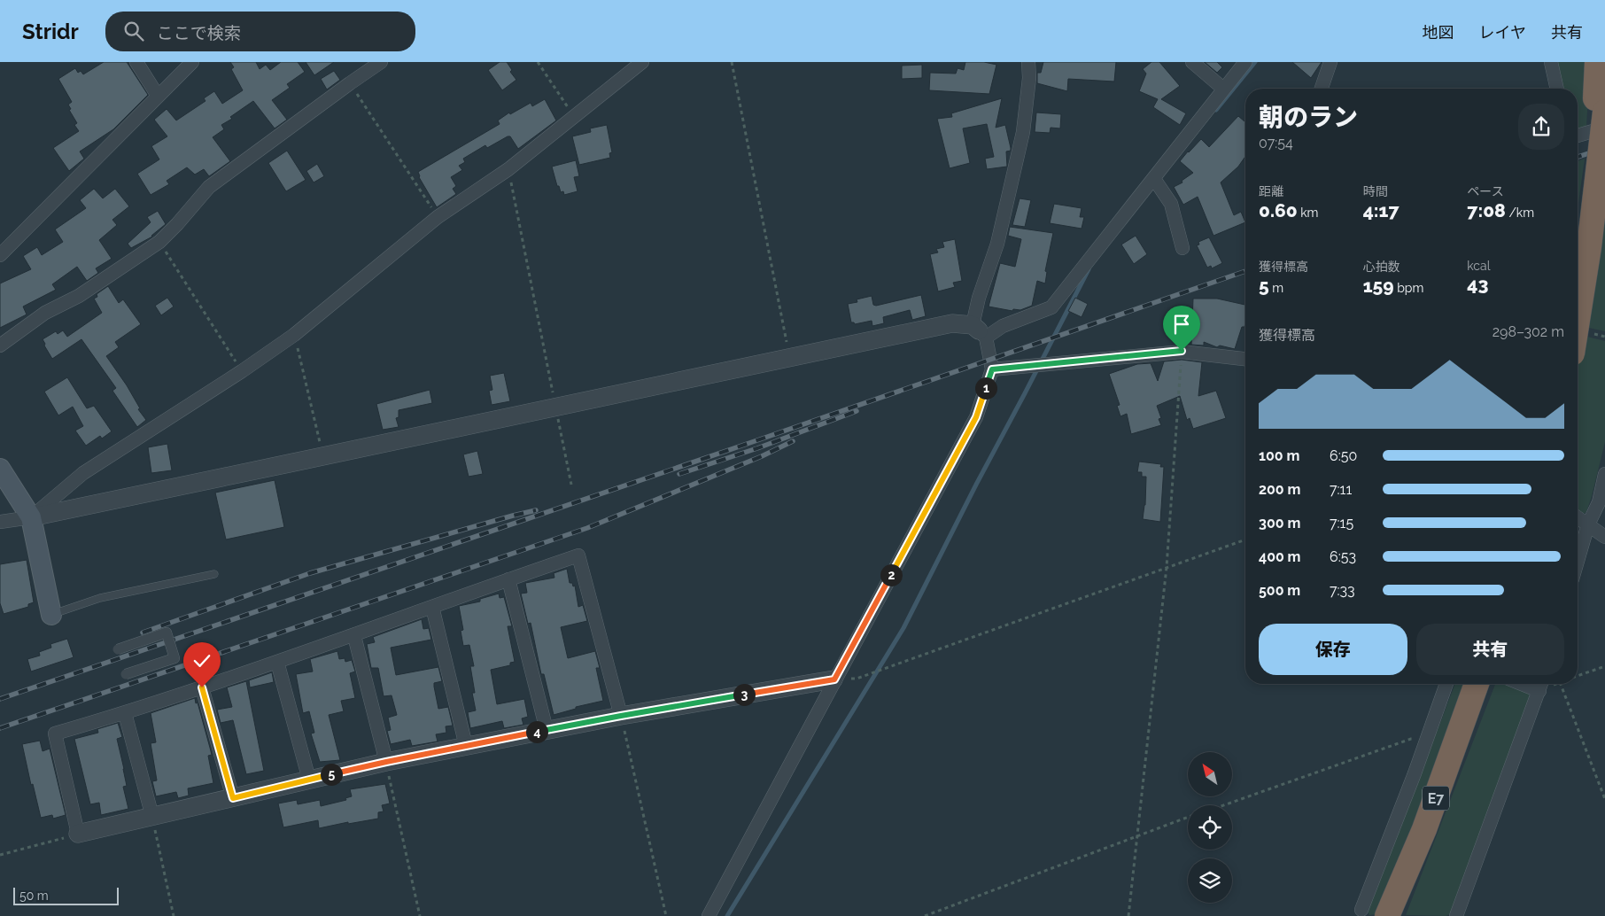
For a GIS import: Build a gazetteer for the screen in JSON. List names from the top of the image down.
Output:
{
  "streets": {
    "highway": ["E7"]
  },
  "scale_bar": "50 m",
  "north": "top left",
  "page": {
    "header": "Stridr",
    "search": "ここで検索",
    "nav": ["地図", "レイヤ", "共有"],
    "heading": ["朝のラン", "07:54"],
    "stats": [
      ["距離", "0.60 km"],
      ["時間", "4:17"],
      ["ペース", "7:08 /km"],
      ["獲得標高", "5 m"],
      ["心拍数", "159 bpm"],
      ["kcal", "43"]
    ],
    "chart": ["獲得標高", "298–302 m"],
    "pins": [
      "1",
      "2",
      "3",
      "4",
      "5"
    ],
    "list": [
      {
        "name": "100 m",
        "note": "6:50"
      },
      {
        "name": "200 m",
        "note": "7:11"
      },
      {
        "name": "300 m",
        "note": "7:15"
      },
      {
        "name": "400 m",
        "note": "6:53"
      },
      {
        "name": "500 m",
        "note": "7:33"
      }
    ],
    "buttons": ["保存", "共有"],
    "scale": "50 m"
  }
}
